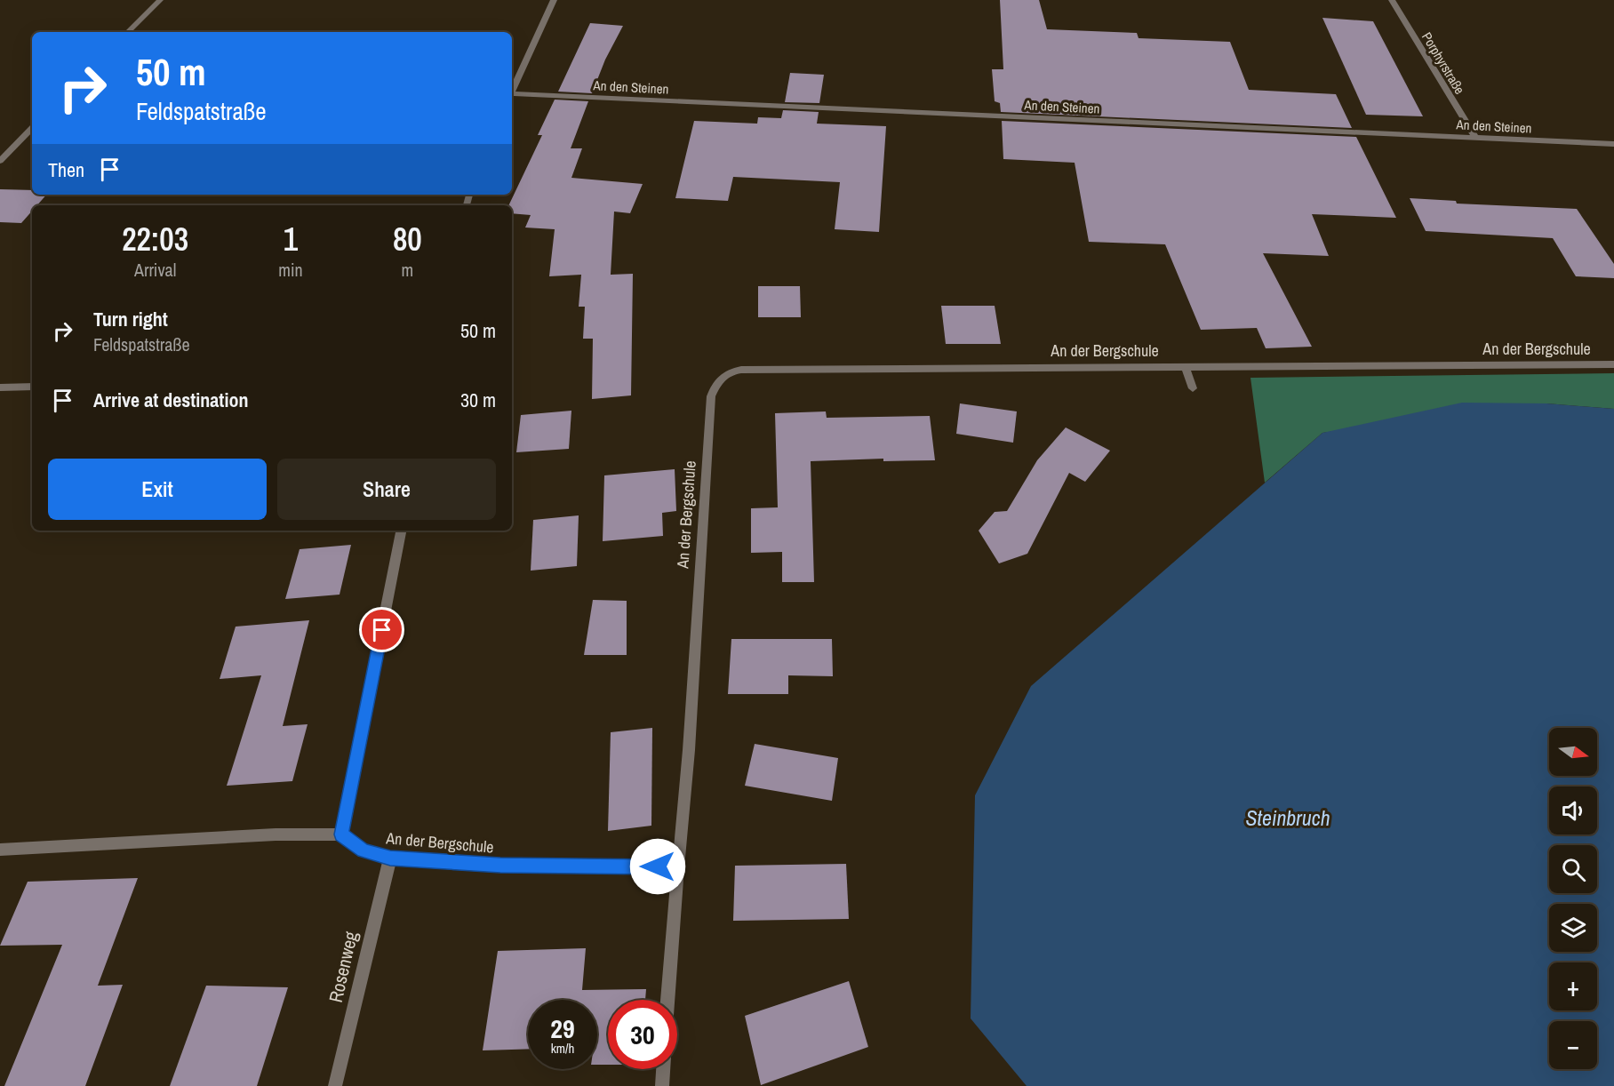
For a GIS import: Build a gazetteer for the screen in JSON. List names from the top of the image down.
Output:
{
  "streets": {
    "street": [
      "Porphyrstraße",
      "An den Steinen",
      "An der Bergschule",
      "Rosenweg"
    ]
  },
  "crossings": [
    ["Porphyrstraße", "An den Steinen"],
    ["An der Bergschule", "Rosenweg"]
  ],
  "water": ["Steinbruch"],
  "north": "right",
  "page": {
    "turn": ["50 m", "Feldspatstraße"],
    "then": "Then",
    "eta": [
      "22:03",
      "Arrival",
      "1",
      "min",
      "80",
      "m"
    ],
    "list": [
      {
        "name": "Turn right",
        "note": "Feldspatstraße",
        "value": "50 m"
      },
      {
        "name": "Arrive at destination",
        "value": "30 m"
      }
    ],
    "buttons": ["Exit", "Share"],
    "map_buttons": ["+", "−"],
    "speed": "29 km/h",
    "limit": "30"
  }
}
